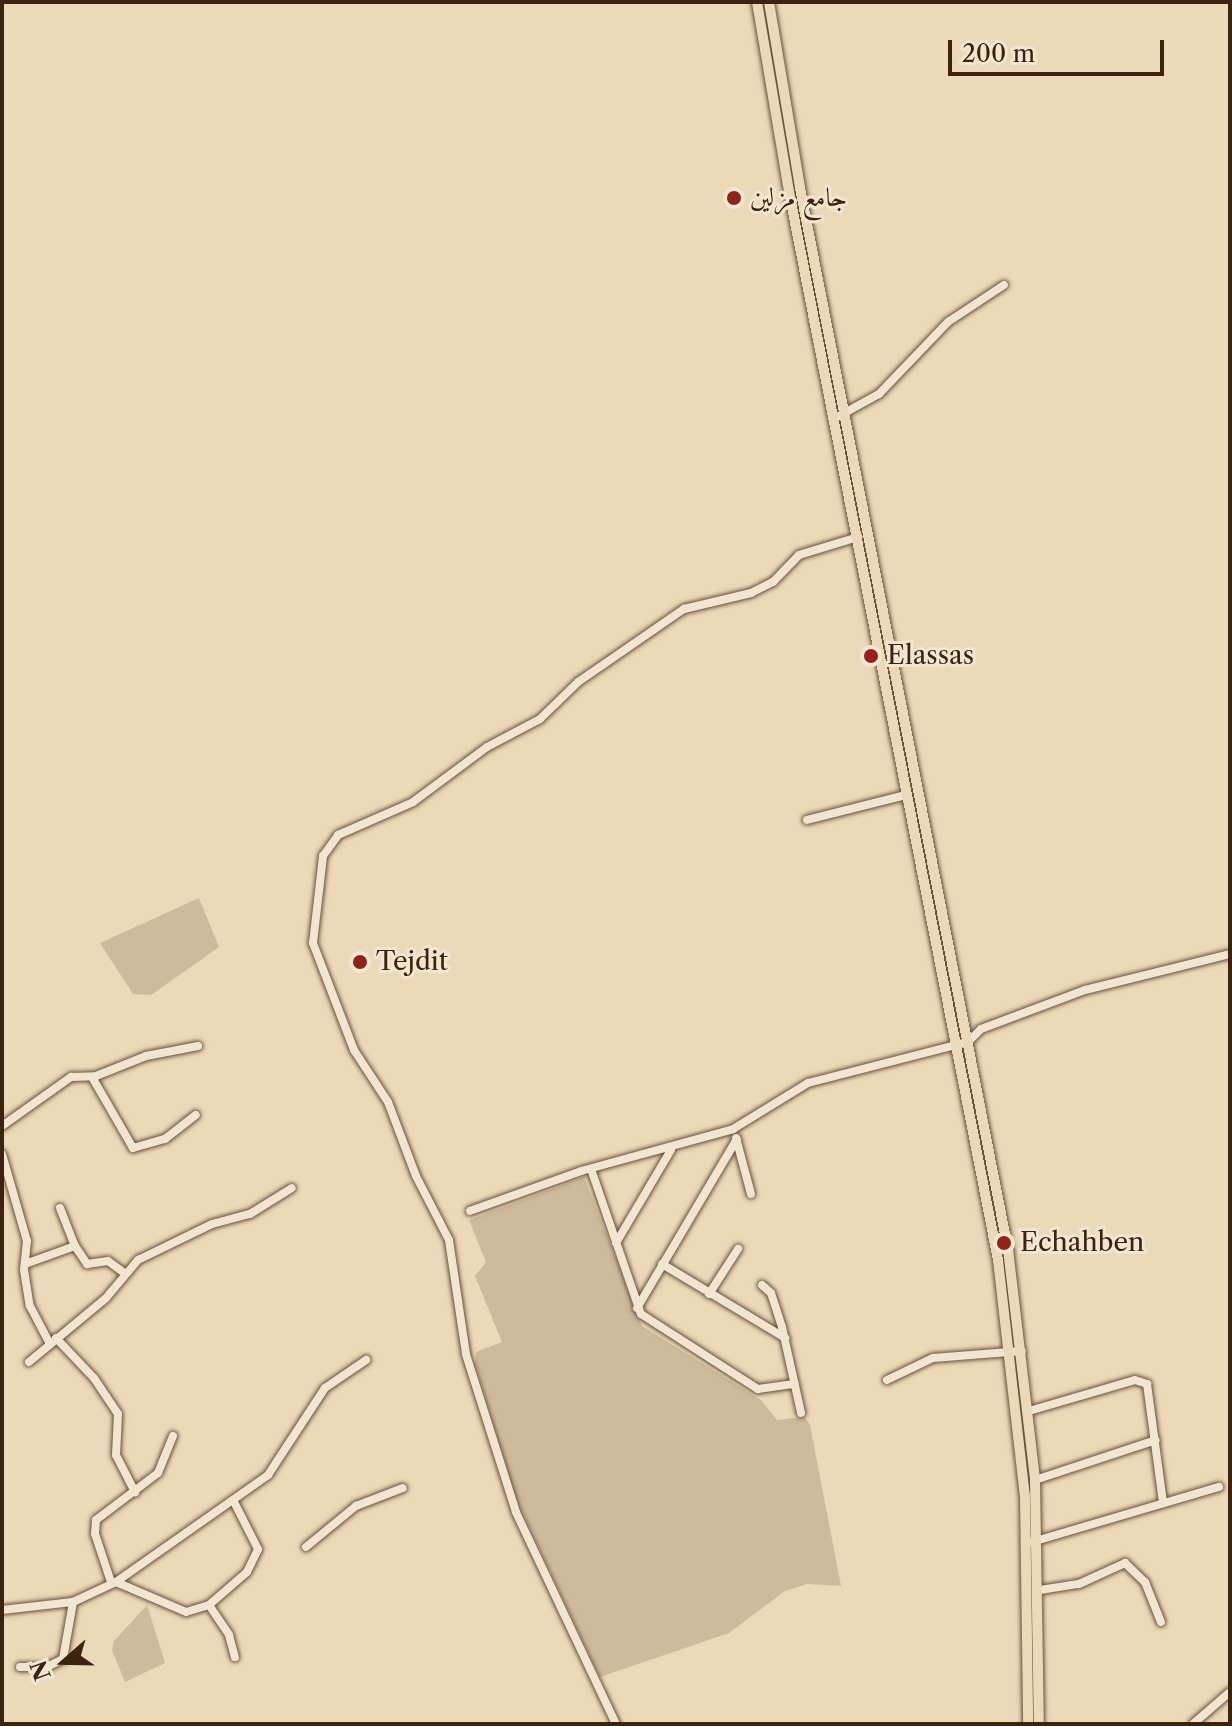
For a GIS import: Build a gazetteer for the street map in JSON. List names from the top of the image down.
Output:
{
  "places": [
    "جامع مزلين",
    "Elassas",
    "Tejdit",
    "Echahben"
  ],
  "scale_bar": "200 m",
  "north": "left"
}
